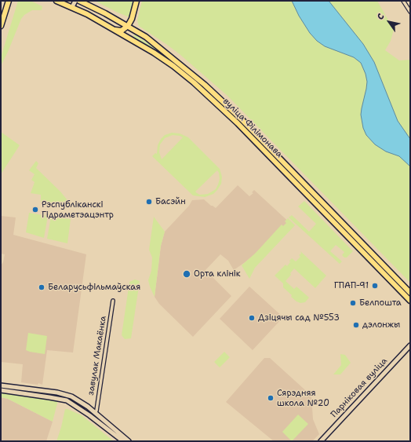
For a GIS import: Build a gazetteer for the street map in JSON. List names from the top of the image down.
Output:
{
  "streets": {
    "main road": ["вуліца Філімонава"],
    "street": ["завулак Макаёнка", "Парніковая вуліца"]
  },
  "places": [
    "Басэйн",
    "Рэспубліканскі Гідраметэацэнтр",
    "Орта клінік",
    "ГПАП-91",
    "Беларусьфільмаўская",
    "Белпошта",
    "Дзіцячы сад №553",
    "дэлонжы",
    "Сярэдняя школа №20"
  ],
  "north": "top left"
}
